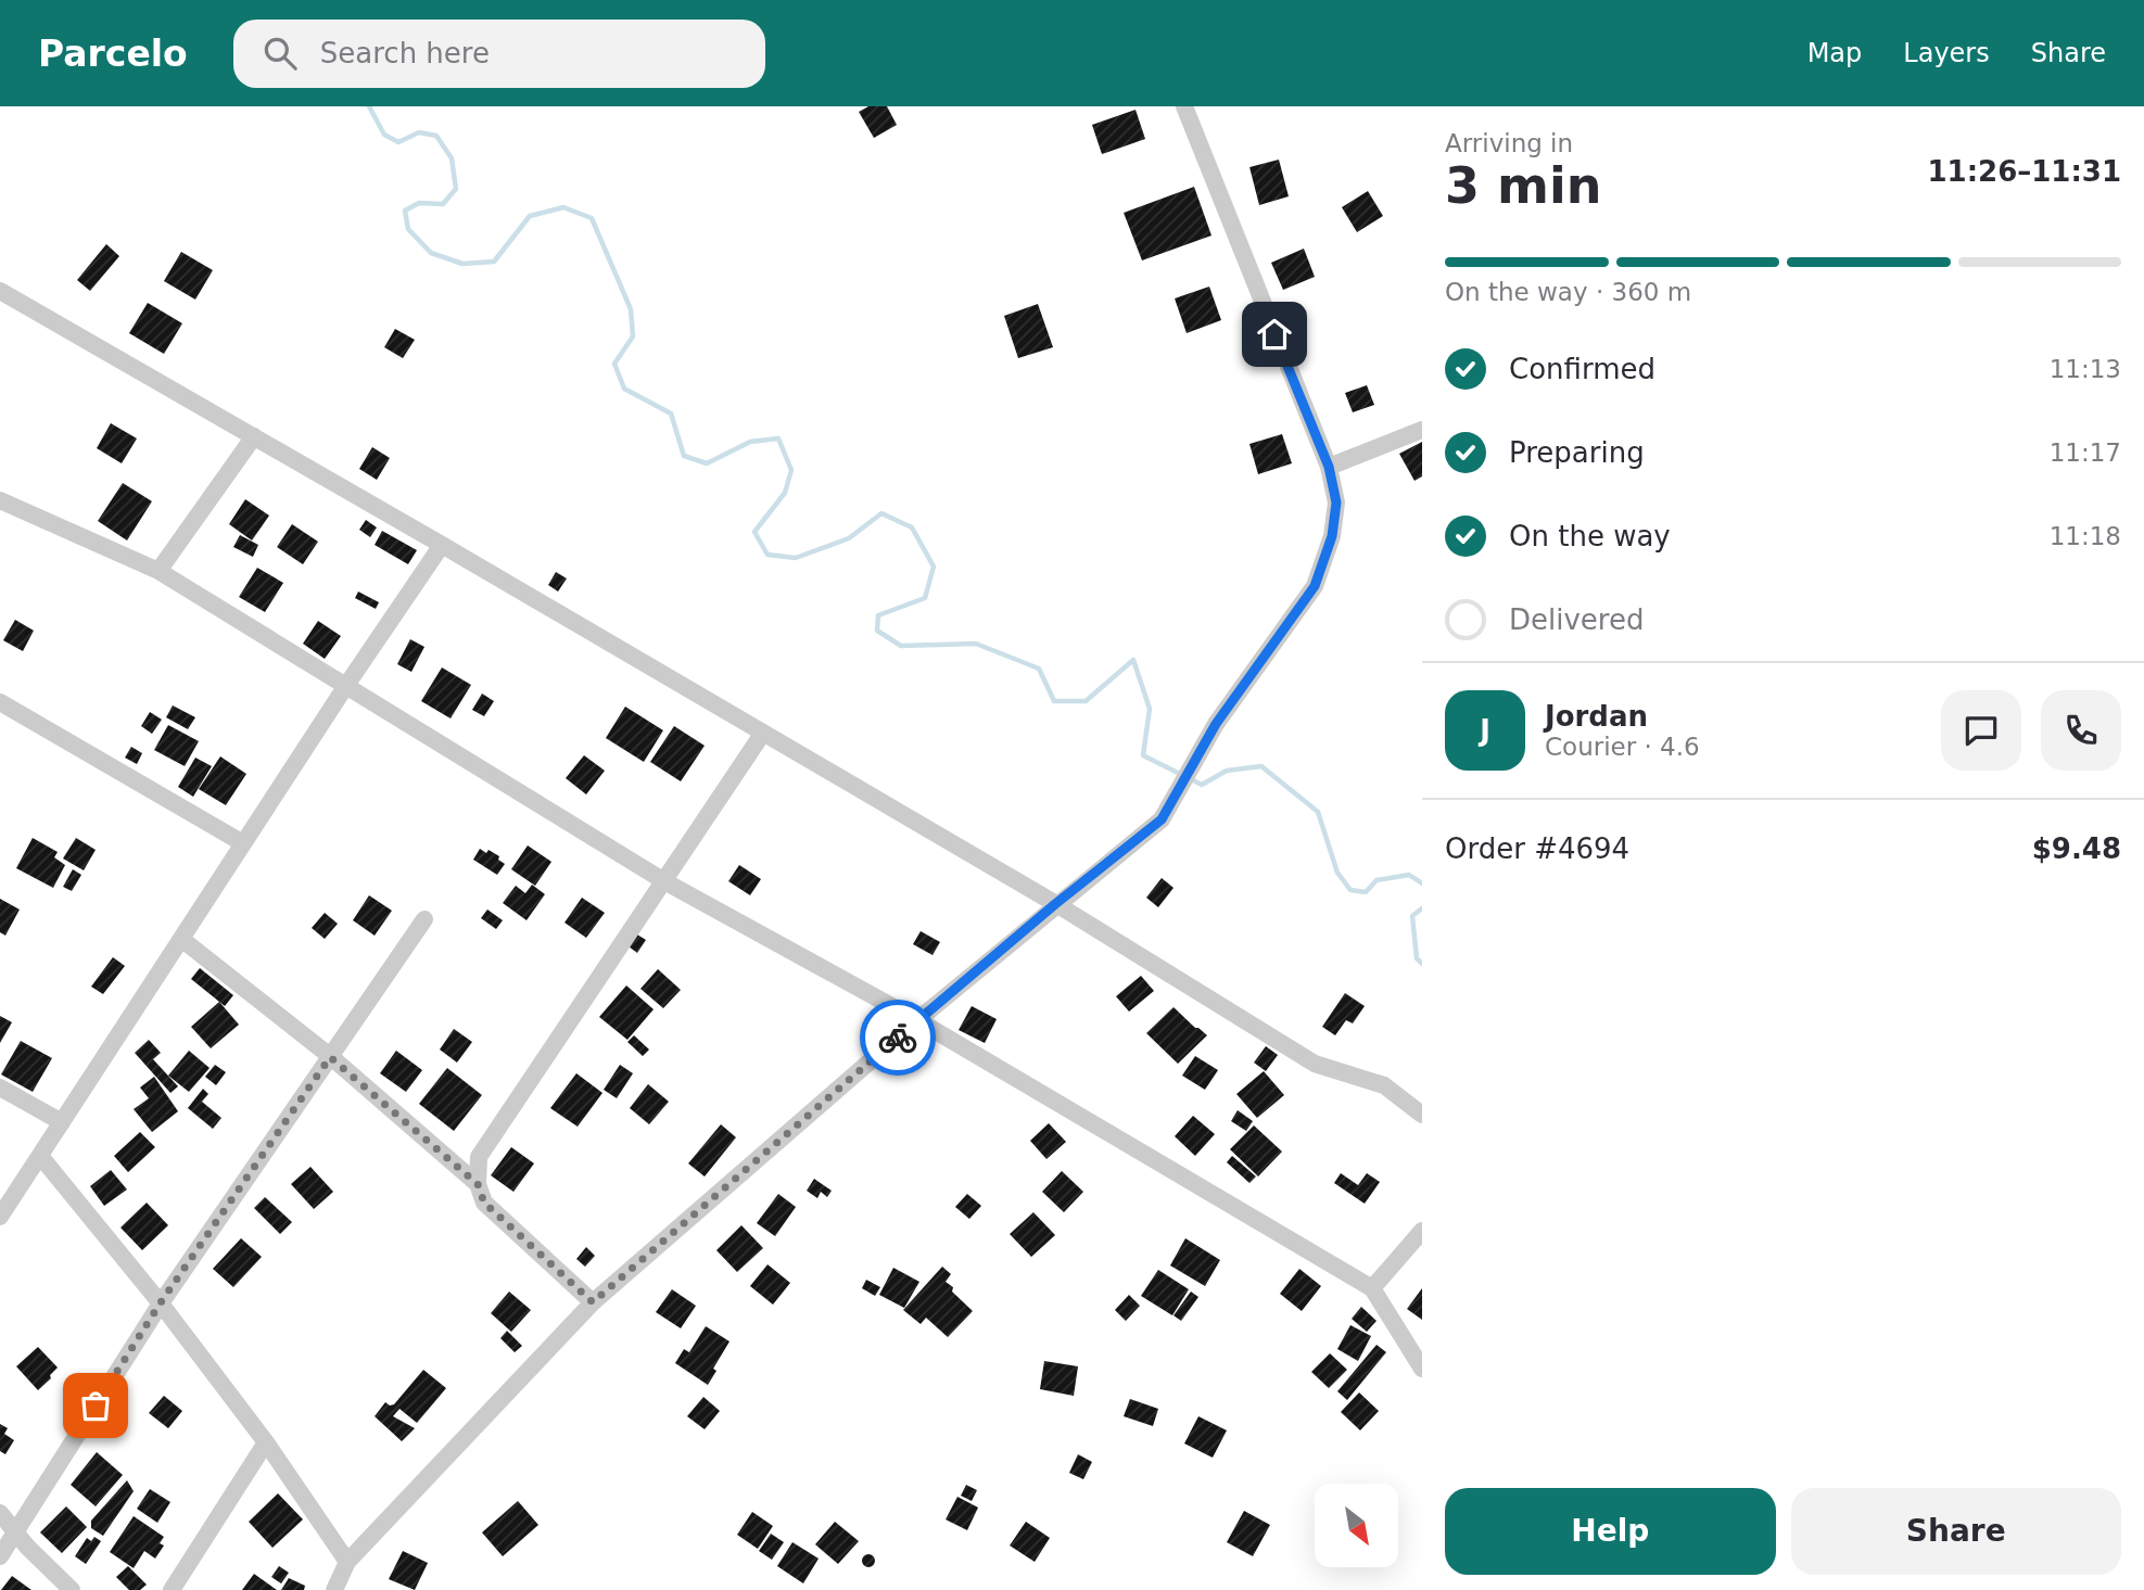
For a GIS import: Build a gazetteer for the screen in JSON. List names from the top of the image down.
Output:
{
  "north": "bottom right",
  "page": {
    "header": "Parcelo",
    "search": "Search here",
    "nav": ["Map", "Layers", "Share"],
    "heading": ["3 min", "Arriving in", "11:26–11:31"],
    "panel": [
      "Jordan",
      "Courier · 4.6",
      "Order #4694",
      "$9.48"
    ],
    "bar": "On the way · 360 m",
    "list": [
      ["Confirmed", "11:13"],
      ["Preparing", "11:17"],
      ["On the way", "11:18"],
      "Delivered"
    ],
    "round": "J",
    "buttons": ["Help", "Share"]
  }
}
